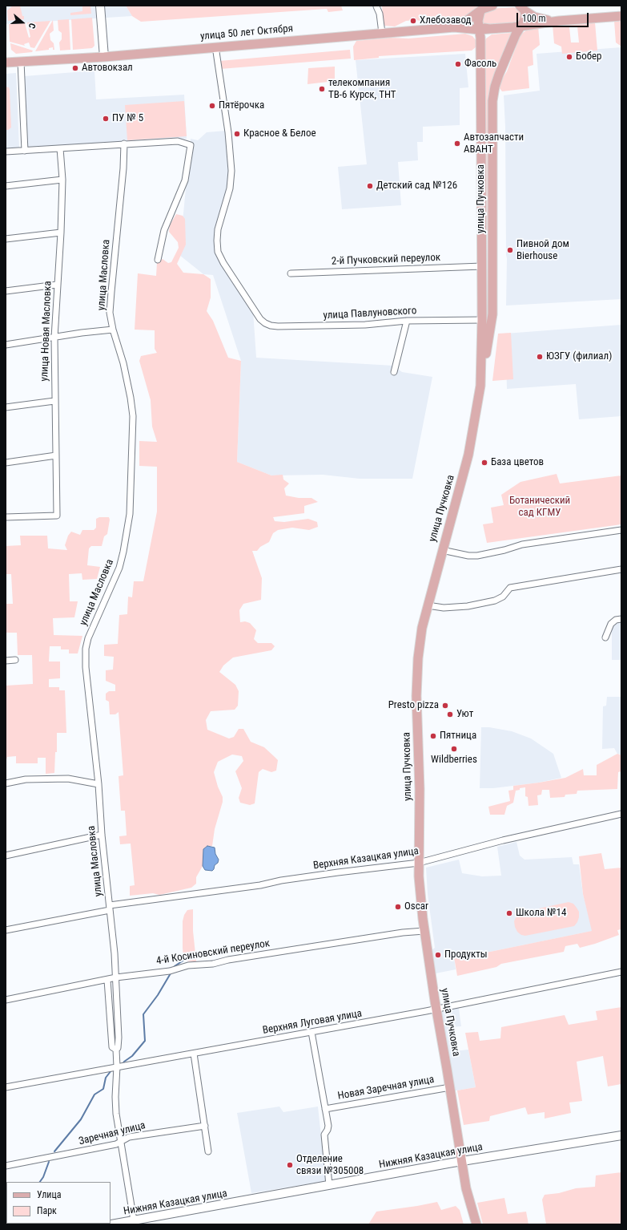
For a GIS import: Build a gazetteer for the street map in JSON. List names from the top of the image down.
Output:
{
  "streets": {
    "main road": ["улица 50 лет Октября", "улица Пучковка"],
    "street": [
      "2-й Пучковский переулок",
      "улица Масловка",
      "улица Павлуновского",
      "улица Новая Масловка",
      "Верхняя Казацкая улица",
      "4-й Косиновский переулок",
      "Верхняя Луговая улица",
      "Новая Заречная улица",
      "Заречная улица",
      "Нижняя Казацкая улица"
    ]
  },
  "crossings": [
    ["улица 50 лет Октября", "улица Пучковка"],
    ["улица 50 лет Октября", "улица Павлуновского"],
    ["улица Пучковка", "2-й Пучковский переулок"],
    ["улица Пучковка", "улица Павлуновского"],
    ["улица Пучковка", "Верхняя Казацкая улица"],
    ["улица Пучковка", "4-й Косиновский переулок"],
    ["улица Пучковка", "Верхняя Луговая улица"],
    ["улица Пучковка", "Новая Заречная улица"],
    ["улица Пучковка", "Нижняя Казацкая улица"],
    ["улица Масловка", "Верхняя Казацкая улица"],
    ["улица Масловка", "4-й Косиновский переулок"],
    ["улица Масловка", "Верхняя Луговая улица"],
    ["улица Масловка", "Заречная улица"],
    ["улица Масловка", "Нижняя Казацкая улица"]
  ],
  "parks": ["Ботанический сад КГМУ"],
  "places": [
    "Хлебозавод",
    "Бобер",
    "Фасоль",
    "Автовокзал",
    "телекомпания ТВ-6 Курск, ТНТ",
    "Пятёрочка",
    "ПУ № 5",
    "Красное & Белое",
    "Автозапчасти АВАНТ",
    "Детский сад №126",
    "Пивной дом Bierhouse",
    "ЮЗГУ (филиал)",
    "База цветов",
    "Presto pizza",
    "Уют",
    "Пятница",
    "Wildberries",
    "Oscar",
    "Школа №14",
    "Продукты",
    "Отделение связи №305008"
  ],
  "legend": ["Улица", "Парк"],
  "scale_bar": "100 m",
  "north": "right"
}
